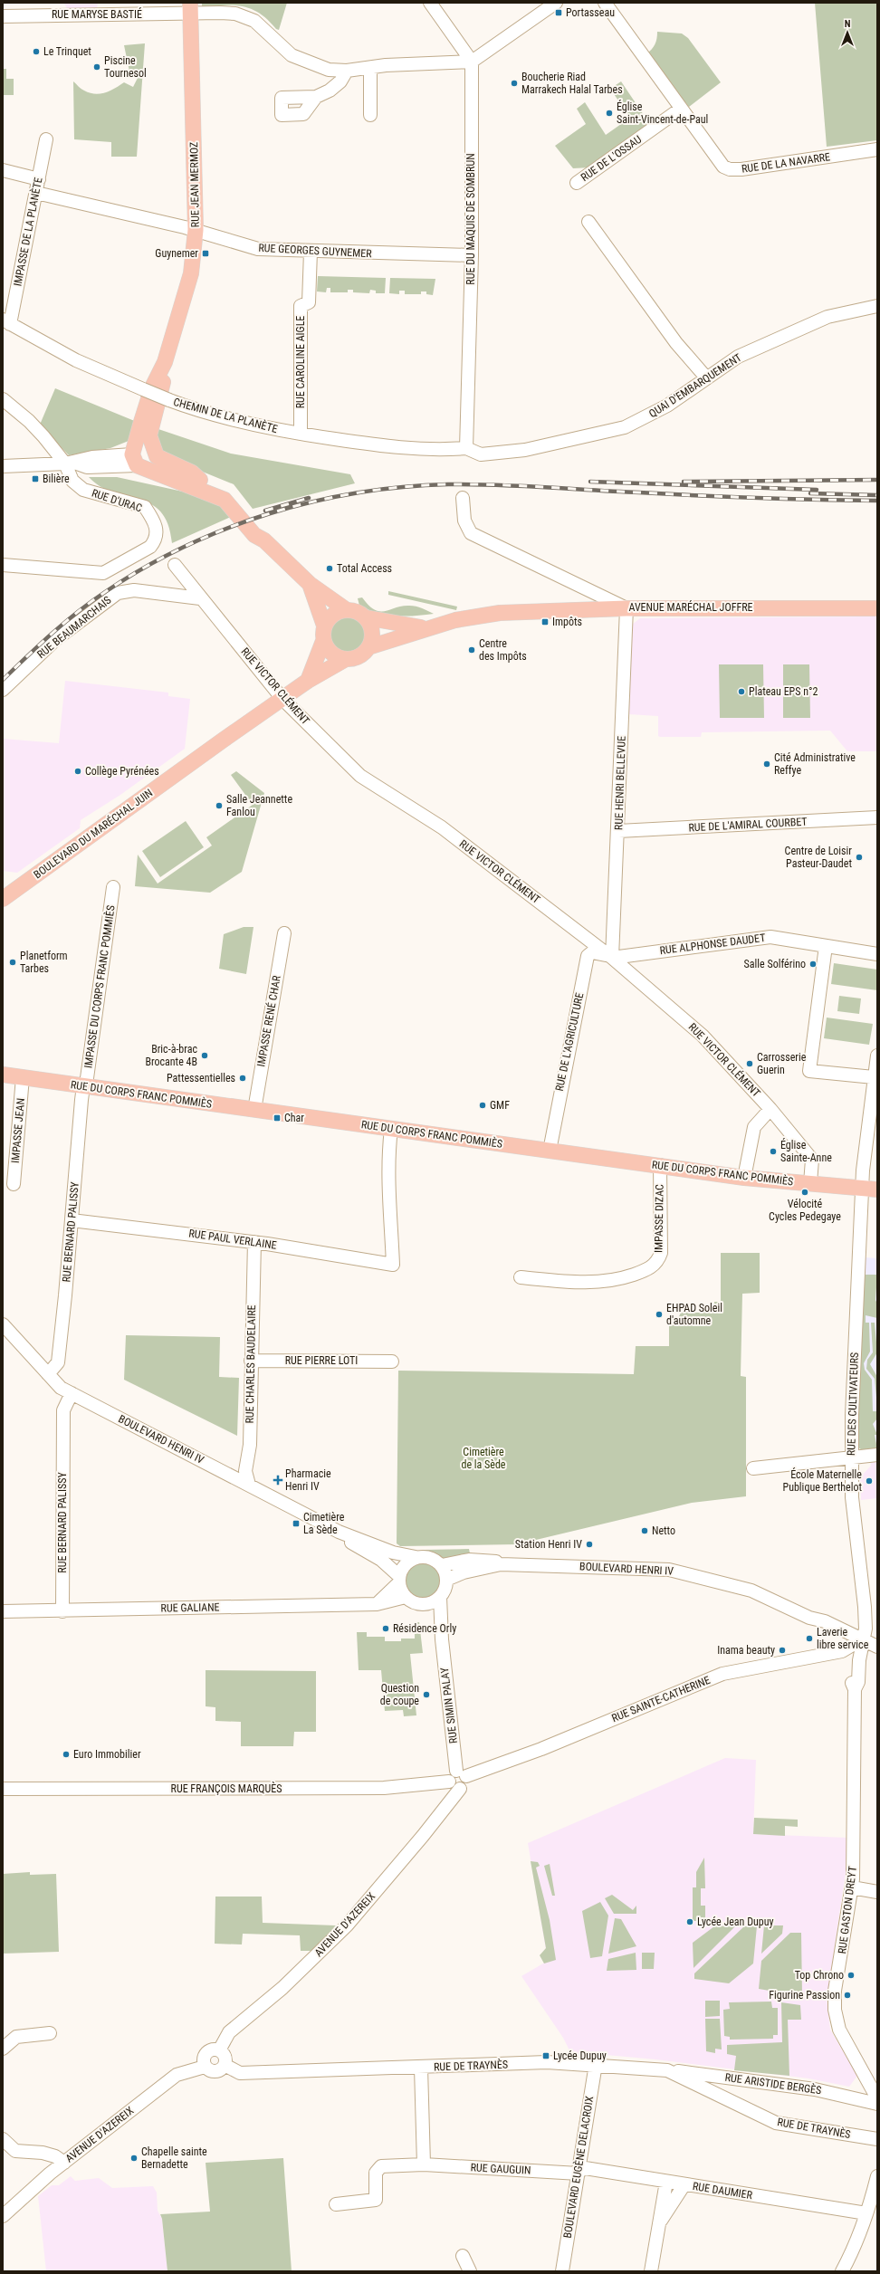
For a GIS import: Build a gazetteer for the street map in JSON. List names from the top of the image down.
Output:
{
  "streets": {
    "main road": [
      "RUE JEAN MERMOZ",
      "AVENUE MARÉCHAL JOFFRE",
      "BOULEVARD DU MARÉCHAL JUIN",
      "RUE DU CORPS FRANC POMMIÈS"
    ],
    "street": [
      "RUE MARYSE BASTIÉ",
      "RUE DE L'OSSAU",
      "RUE DE LA NAVARRE",
      "RUE DU MAQUIS DE SOMBRUN",
      "IMPASSE DE LA PLANÈTE",
      "RUE GEORGES GUYNEMER",
      "RUE CAROLINE AIGLE",
      "QUAI D'EMBARQUEMENT",
      "CHEMIN DE LA PLANÈTE",
      "RUE D'URAC",
      "RUE BEAUMARCHAIS",
      "RUE VICTOR CLÉMENT",
      "RUE HENRI BELLEVUE",
      "RUE DE L'AMIRAL COURBET",
      "RUE ALPHONSE DAUDET",
      "IMPASSE DU CORPS FRANC POMMIÈS",
      "IMPASSE RENÉ CHAR",
      "RUE DE L'AGRICULTURE",
      "IMPASSE JEAN",
      "IMPASSE DIZAC",
      "RUE BERNARD PALISSY",
      "RUE PAUL VERLAINE",
      "RUE PIERRE LOTI",
      "RUE CHARLES BAUDELAIRE",
      "RUE DES CULTIVATEURS",
      "BOULEVARD HENRI IV",
      "RUE GALIANE",
      "RUE SAINTE-CATHERINE",
      "RUE SIMIN PALAY",
      "RUE FRANÇOIS MARQUÈS",
      "RUE GASTON DREYT",
      "AVENUE D'AZEREIX",
      "RUE DE TRAYNÈS",
      "RUE ARISTIDE BERGÈS",
      "BOULEVARD EUGÈNE DELACROIX",
      "RUE GAUGUIN",
      "RUE DAUMIER"
    ]
  },
  "crossings": [
    ["RUE MARYSE BASTIÉ", "RUE JEAN MERMOZ"],
    ["RUE MARYSE BASTIÉ", "RUE DU MAQUIS DE SOMBRUN"],
    ["RUE DE L'OSSAU", "RUE DE LA NAVARRE"],
    ["RUE JEAN MERMOZ", "RUE GEORGES GUYNEMER"],
    ["RUE DU MAQUIS DE SOMBRUN", "RUE GEORGES GUYNEMER"],
    ["RUE DU MAQUIS DE SOMBRUN", "QUAI D'EMBARQUEMENT"],
    ["RUE DU MAQUIS DE SOMBRUN", "CHEMIN DE LA PLANÈTE"],
    ["IMPASSE DE LA PLANÈTE", "RUE GEORGES GUYNEMER"],
    ["IMPASSE DE LA PLANÈTE", "CHEMIN DE LA PLANÈTE"],
    ["RUE GEORGES GUYNEMER", "RUE CAROLINE AIGLE"],
    ["RUE CAROLINE AIGLE", "CHEMIN DE LA PLANÈTE"],
    ["QUAI D'EMBARQUEMENT", "CHEMIN DE LA PLANÈTE"],
    ["AVENUE MARÉCHAL JOFFRE", "RUE HENRI BELLEVUE"],
    ["RUE BEAUMARCHAIS", "RUE VICTOR CLÉMENT"],
    ["RUE VICTOR CLÉMENT", "RUE HENRI BELLEVUE"],
    ["RUE VICTOR CLÉMENT", "BOULEVARD DU MARÉCHAL JUIN"],
    ["RUE VICTOR CLÉMENT", "RUE ALPHONSE DAUDET"],
    ["RUE VICTOR CLÉMENT", "RUE DE L'AGRICULTURE"],
    ["RUE VICTOR CLÉMENT", "RUE DU CORPS FRANC POMMIÈS"],
    ["RUE HENRI BELLEVUE", "RUE DE L'AMIRAL COURBET"],
    ["RUE HENRI BELLEVUE", "RUE ALPHONSE DAUDET"],
    ["RUE HENRI BELLEVUE", "RUE DE L'AGRICULTURE"],
    ["RUE ALPHONSE DAUDET", "RUE DE L'AGRICULTURE"],
    ["IMPASSE DU CORPS FRANC POMMIÈS", "RUE DU CORPS FRANC POMMIÈS"],
    ["IMPASSE DU CORPS FRANC POMMIÈS", "RUE BERNARD PALISSY"],
    ["IMPASSE RENÉ CHAR", "RUE DU CORPS FRANC POMMIÈS"],
    ["RUE DE L'AGRICULTURE", "RUE DU CORPS FRANC POMMIÈS"],
    ["RUE DU CORPS FRANC POMMIÈS", "IMPASSE JEAN"],
    ["RUE DU CORPS FRANC POMMIÈS", "IMPASSE DIZAC"],
    ["RUE DU CORPS FRANC POMMIÈS", "RUE BERNARD PALISSY"],
    ["RUE DU CORPS FRANC POMMIÈS", "RUE PAUL VERLAINE"],
    ["RUE DU CORPS FRANC POMMIÈS", "RUE DES CULTIVATEURS"],
    ["RUE BERNARD PALISSY", "RUE PAUL VERLAINE"],
    ["RUE BERNARD PALISSY", "BOULEVARD HENRI IV"],
    ["RUE BERNARD PALISSY", "RUE GALIANE"],
    ["RUE PAUL VERLAINE", "RUE CHARLES BAUDELAIRE"],
    ["RUE PIERRE LOTI", "RUE CHARLES BAUDELAIRE"],
    ["RUE CHARLES BAUDELAIRE", "BOULEVARD HENRI IV"],
    ["RUE DES CULTIVATEURS", "BOULEVARD HENRI IV"],
    ["RUE DES CULTIVATEURS", "RUE SAINTE-CATHERINE"],
    ["RUE DES CULTIVATEURS", "RUE GASTON DREYT"],
    ["BOULEVARD HENRI IV", "RUE GALIANE"],
    ["BOULEVARD HENRI IV", "RUE SAINTE-CATHERINE"],
    ["BOULEVARD HENRI IV", "RUE SIMIN PALAY"],
    ["BOULEVARD HENRI IV", "RUE GASTON DREYT"],
    ["RUE GALIANE", "RUE SIMIN PALAY"],
    ["RUE SAINTE-CATHERINE", "RUE SIMIN PALAY"],
    ["RUE SAINTE-CATHERINE", "RUE FRANÇOIS MARQUÈS"],
    ["RUE SAINTE-CATHERINE", "RUE GASTON DREYT"],
    ["RUE SAINTE-CATHERINE", "AVENUE D'AZEREIX"],
    ["RUE SIMIN PALAY", "RUE FRANÇOIS MARQUÈS"],
    ["RUE SIMIN PALAY", "AVENUE D'AZEREIX"],
    ["RUE FRANÇOIS MARQUÈS", "AVENUE D'AZEREIX"],
    ["AVENUE D'AZEREIX", "RUE DE TRAYNÈS"],
    ["RUE DE TRAYNÈS", "RUE ARISTIDE BERGÈS"],
    ["RUE DE TRAYNÈS", "BOULEVARD EUGÈNE DELACROIX"],
    ["BOULEVARD EUGÈNE DELACROIX", "RUE GAUGUIN"],
    ["BOULEVARD EUGÈNE DELACROIX", "RUE DAUMIER"],
    ["RUE GAUGUIN", "RUE DAUMIER"]
  ],
  "parks": ["Cimetière de la Sède"],
  "places": {
    "transit": [
      "Portasseau",
      "Guynemer",
      "Bilière",
      "Impôts",
      "Char",
      "Cimetière La Sède",
      "Lycée Dupuy"
    ],
    "other": [
      "Le Trinquet",
      "Piscine Tournesol",
      "Boucherie Riad Marrakech Halal Tarbes",
      "Église Saint-Vincent-de-Paul",
      "Total Access",
      "Centre des Impôts",
      "Plateau EPS n°2",
      "Cité Administrative Reffye",
      "Collège Pyrénées",
      "Salle Jeannette Fanlou",
      "Centre de Loisir Pasteur-Daudet",
      "Planetform Tarbes",
      "Salle Solférino",
      "Bric-à-brac Brocante 4B",
      "Carrosserie Guerin",
      "Pattessentielles",
      "GMF",
      "Église Sainte-Anne",
      "Vélocité Cycles Pedegaye",
      "EHPAD Soleil d'automne",
      "École Maternelle Publique Berthelot",
      "Netto",
      "Station Henri IV",
      "Résidence Orly",
      "Laverie libre service",
      "Inama beauty",
      "Question de coupe",
      "Euro Immobilier",
      "Lycée Jean Dupuy",
      "Top Chrono",
      "Figurine Passion",
      "Chapelle sainte Bernadette"
    ],
    "health": ["Pharmacie Henri IV"]
  },
  "north": "top"
}
